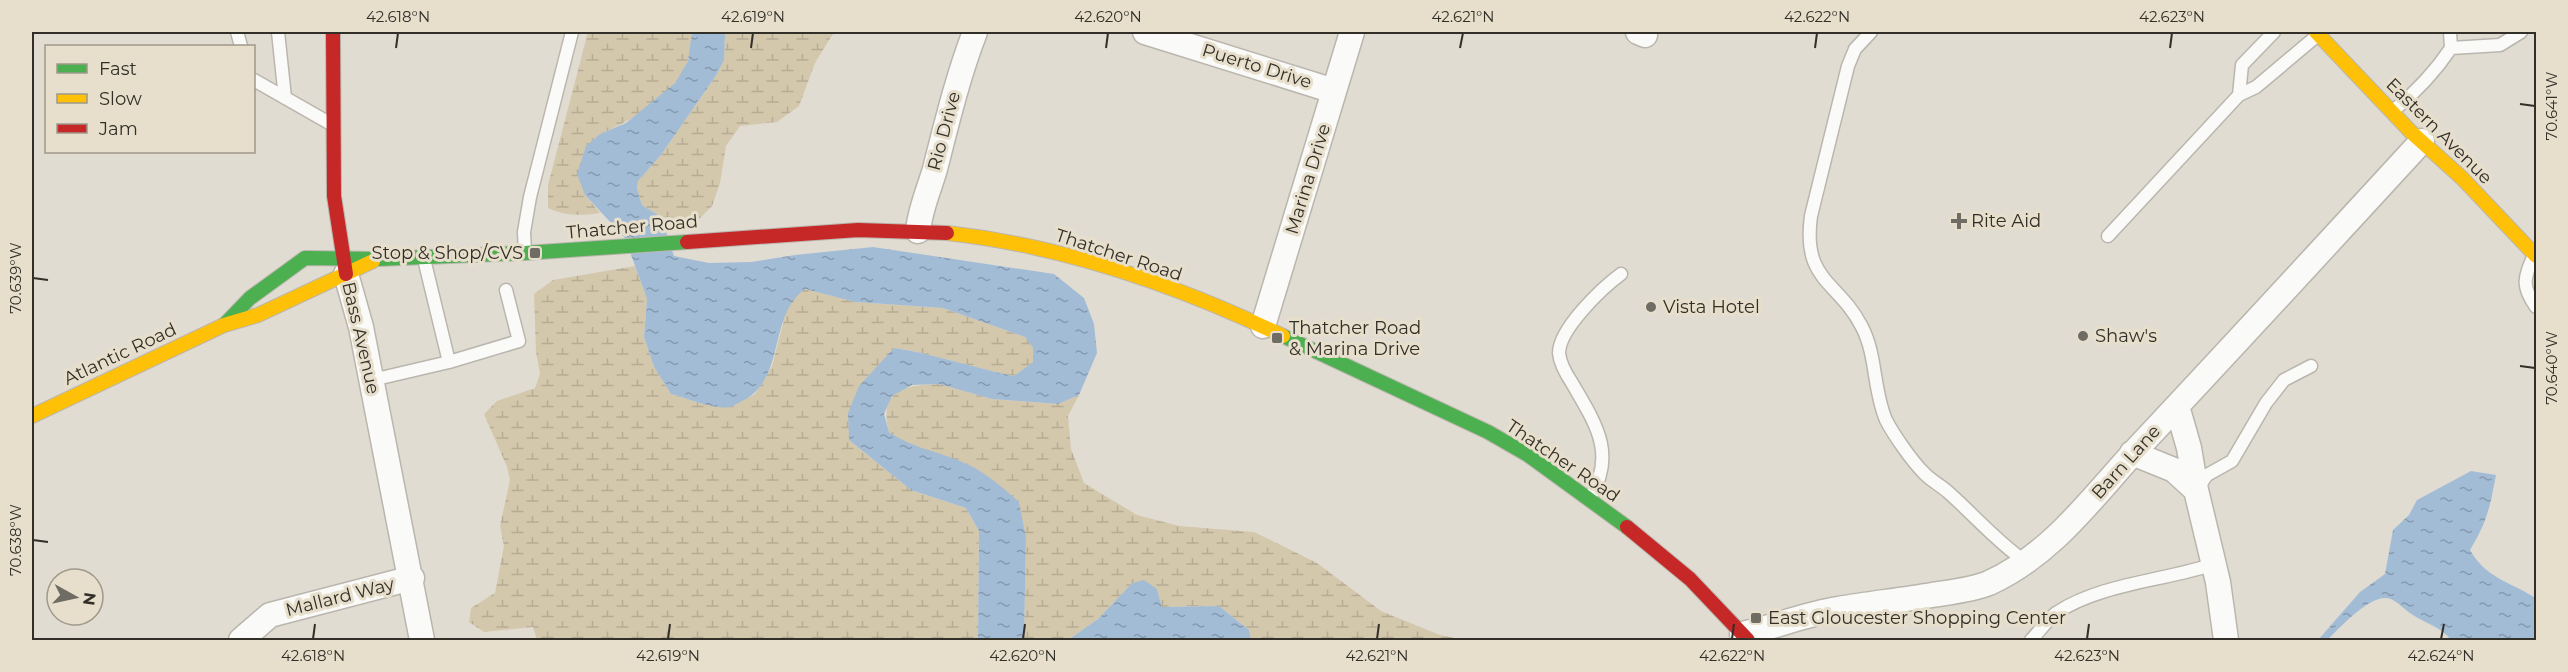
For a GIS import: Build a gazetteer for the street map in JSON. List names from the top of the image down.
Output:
{
  "streets": {
    "main road": [
      "Eastern Avenue",
      "Thatcher Road",
      "Bass Avenue",
      "Atlantic Road"
    ],
    "street": [
      "Puerto Drive",
      "Rio Drive",
      "Marina Drive",
      "Barn Lane",
      "Mallard Way"
    ]
  },
  "crossings": [
    ["Puerto Drive", "Marina Drive"],
    ["Rio Drive", "Thatcher Road"],
    ["Eastern Avenue", "Barn Lane"],
    ["Marina Drive", "Thatcher Road"],
    ["Thatcher Road", "Bass Avenue"],
    ["Thatcher Road", "Atlantic Road"],
    ["Thatcher Road", "Barn Lane"],
    ["Bass Avenue", "Atlantic Road"],
    ["Bass Avenue", "Mallard Way"]
  ],
  "places": {
    "health": ["Rite Aid"],
    "transit": ["Stop & Shop/CVS", "Thatcher Road & Marina Drive", "East Gloucester Shopping Center"],
    "other": ["Vista Hotel", "Shaw's"]
  },
  "legend": ["Fast", "Slow", "Jam"],
  "north": "right",
  "coordinates": [
    "42.618°N",
    "42.619°N",
    "42.620°N",
    "42.621°N",
    "42.622°N",
    "42.623°N",
    "70.641°W",
    "70.639°W",
    "70.640°W",
    "70.638°W",
    "42.624°N"
  ]
}
